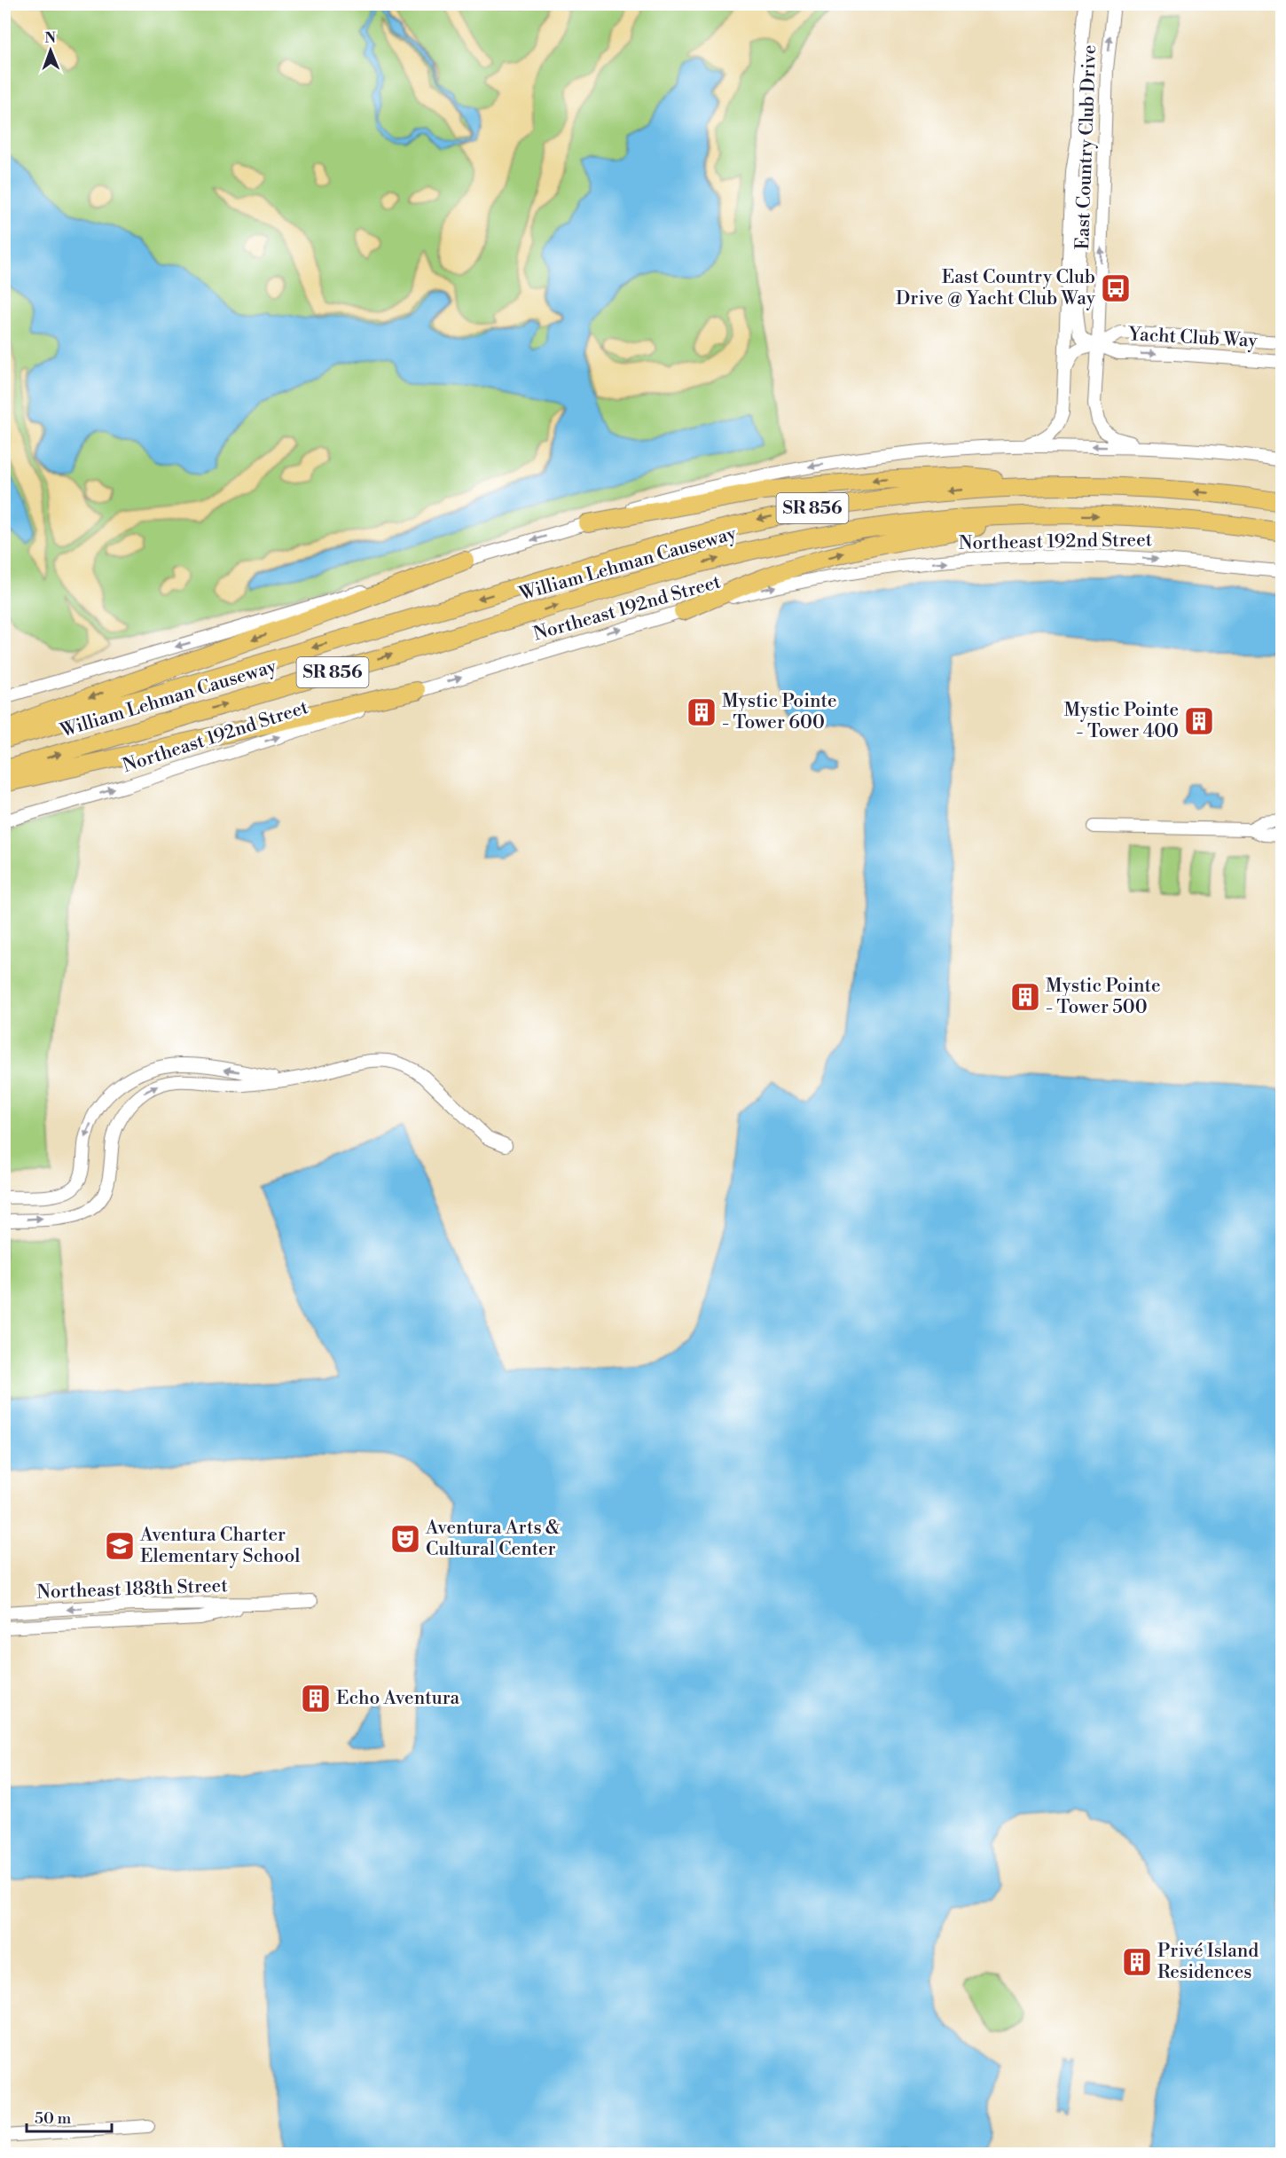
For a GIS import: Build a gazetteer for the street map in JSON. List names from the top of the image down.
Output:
{
  "streets": {
    "highway": ["SR 856", "William Lehman Causeway"],
    "street": [
      "East Country Club Drive",
      "Yacht Club Way",
      "Northeast 192nd Street",
      "Northeast 188th Street"
    ]
  },
  "crossings": [
    ["East Country Club Drive", "Yacht Club Way"]
  ],
  "one_way": ["Northeast 192nd Street"],
  "places": {
    "bus stop": ["East Country Club Drive @ Yacht Club Way"],
    "building": [
      "Mystic Pointe - Tower 600",
      "Mystic Pointe - Tower 400",
      "Mystic Pointe - Tower 500",
      "Echo Aventura",
      "Privé Island Residences"
    ],
    "theatre": ["Aventura Arts & Cultural Center"],
    "school or university": ["Aventura Charter Elementary School"]
  },
  "scale_bar": "50 m",
  "north": "top"
}
